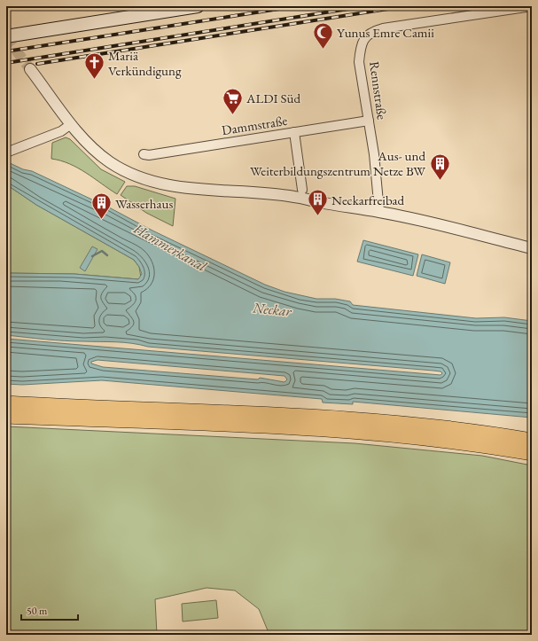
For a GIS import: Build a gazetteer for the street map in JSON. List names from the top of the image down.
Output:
{
  "streets": {
    "street": ["Rennstraße", "Dammstraße"]
  },
  "crossings": [
    ["Rennstraße", "Dammstraße"]
  ],
  "water": ["Hammerkanal", "Neckar"],
  "places": {
    "mosque": ["Yunus Emre Camii"],
    "church": ["Mariä Verkündigung"],
    "supermarket": ["ALDI Süd"],
    "building": ["Aus- und Weiterbildungszentrum Netze BW", "Neckarfreibad", "Wasserhaus"]
  },
  "scale_bar": "50 m"
}
